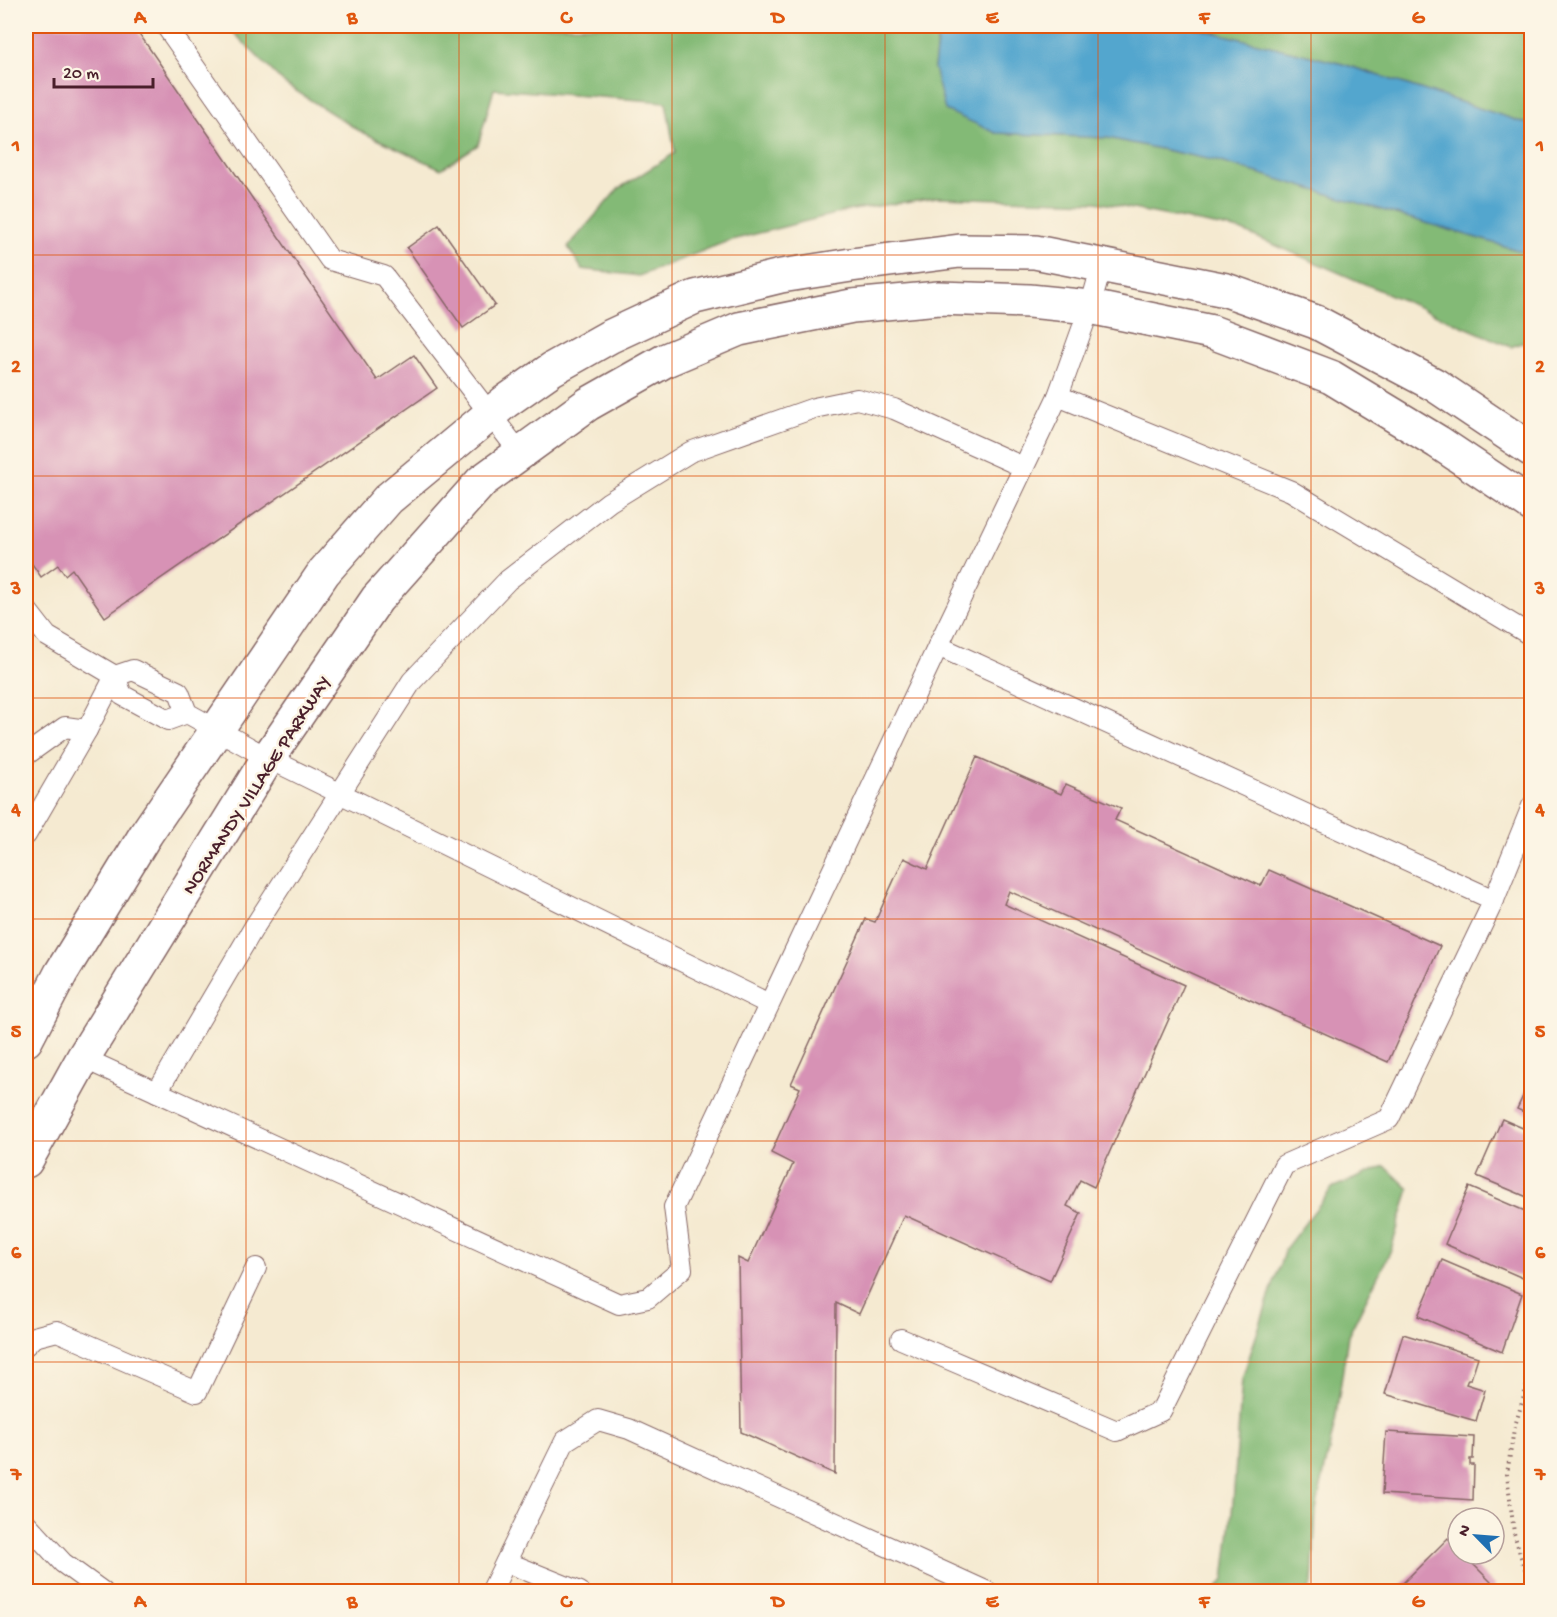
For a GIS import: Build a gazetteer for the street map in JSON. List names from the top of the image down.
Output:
{
  "streets": {
    "street": ["NORMANDY VILLAGE PARKWAY"]
  },
  "scale_bar": "20 m",
  "north": "top left",
  "grid": {
    "columns": [
      "A",
      "B",
      "C",
      "D",
      "E",
      "F",
      "G"
    ],
    "rows": [
      "1",
      "2",
      "3",
      "4",
      "5",
      "6",
      "7"
    ]
  }
}
